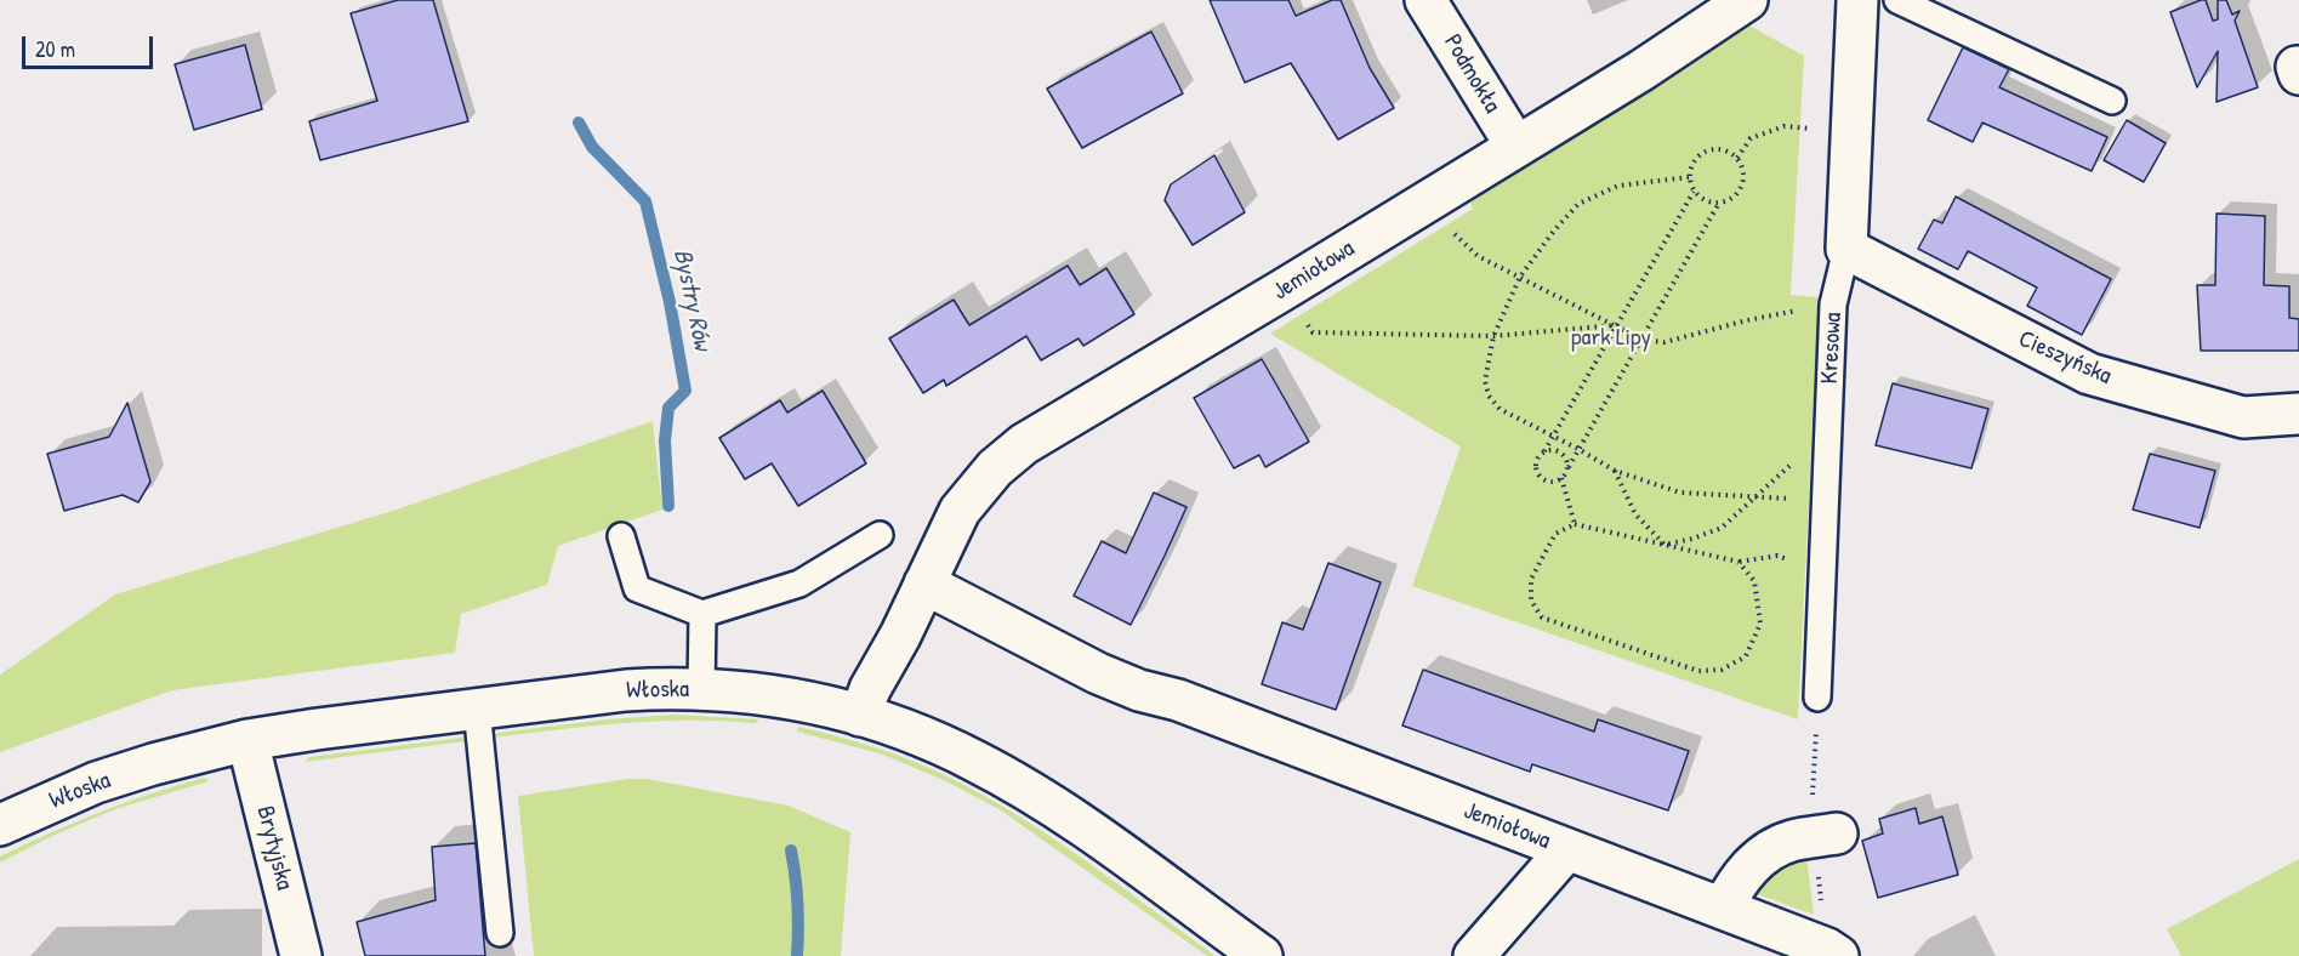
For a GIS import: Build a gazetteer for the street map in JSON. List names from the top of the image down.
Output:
{
  "streets": {
    "street": [
      "Podmokła",
      "Jemiołowa",
      "Kresowa",
      "Cieszyńska",
      "Włoska",
      "Brytyjska"
    ]
  },
  "crossings": [
    ["Podmokła", "Jemiołowa"],
    ["Jemiołowa", "Włoska"],
    ["Kresowa", "Cieszyńska"],
    ["Włoska", "Brytyjska"]
  ],
  "water": ["Bystry Rów"],
  "parks": ["park Lipy"],
  "scale_bar": "20 m"
}
